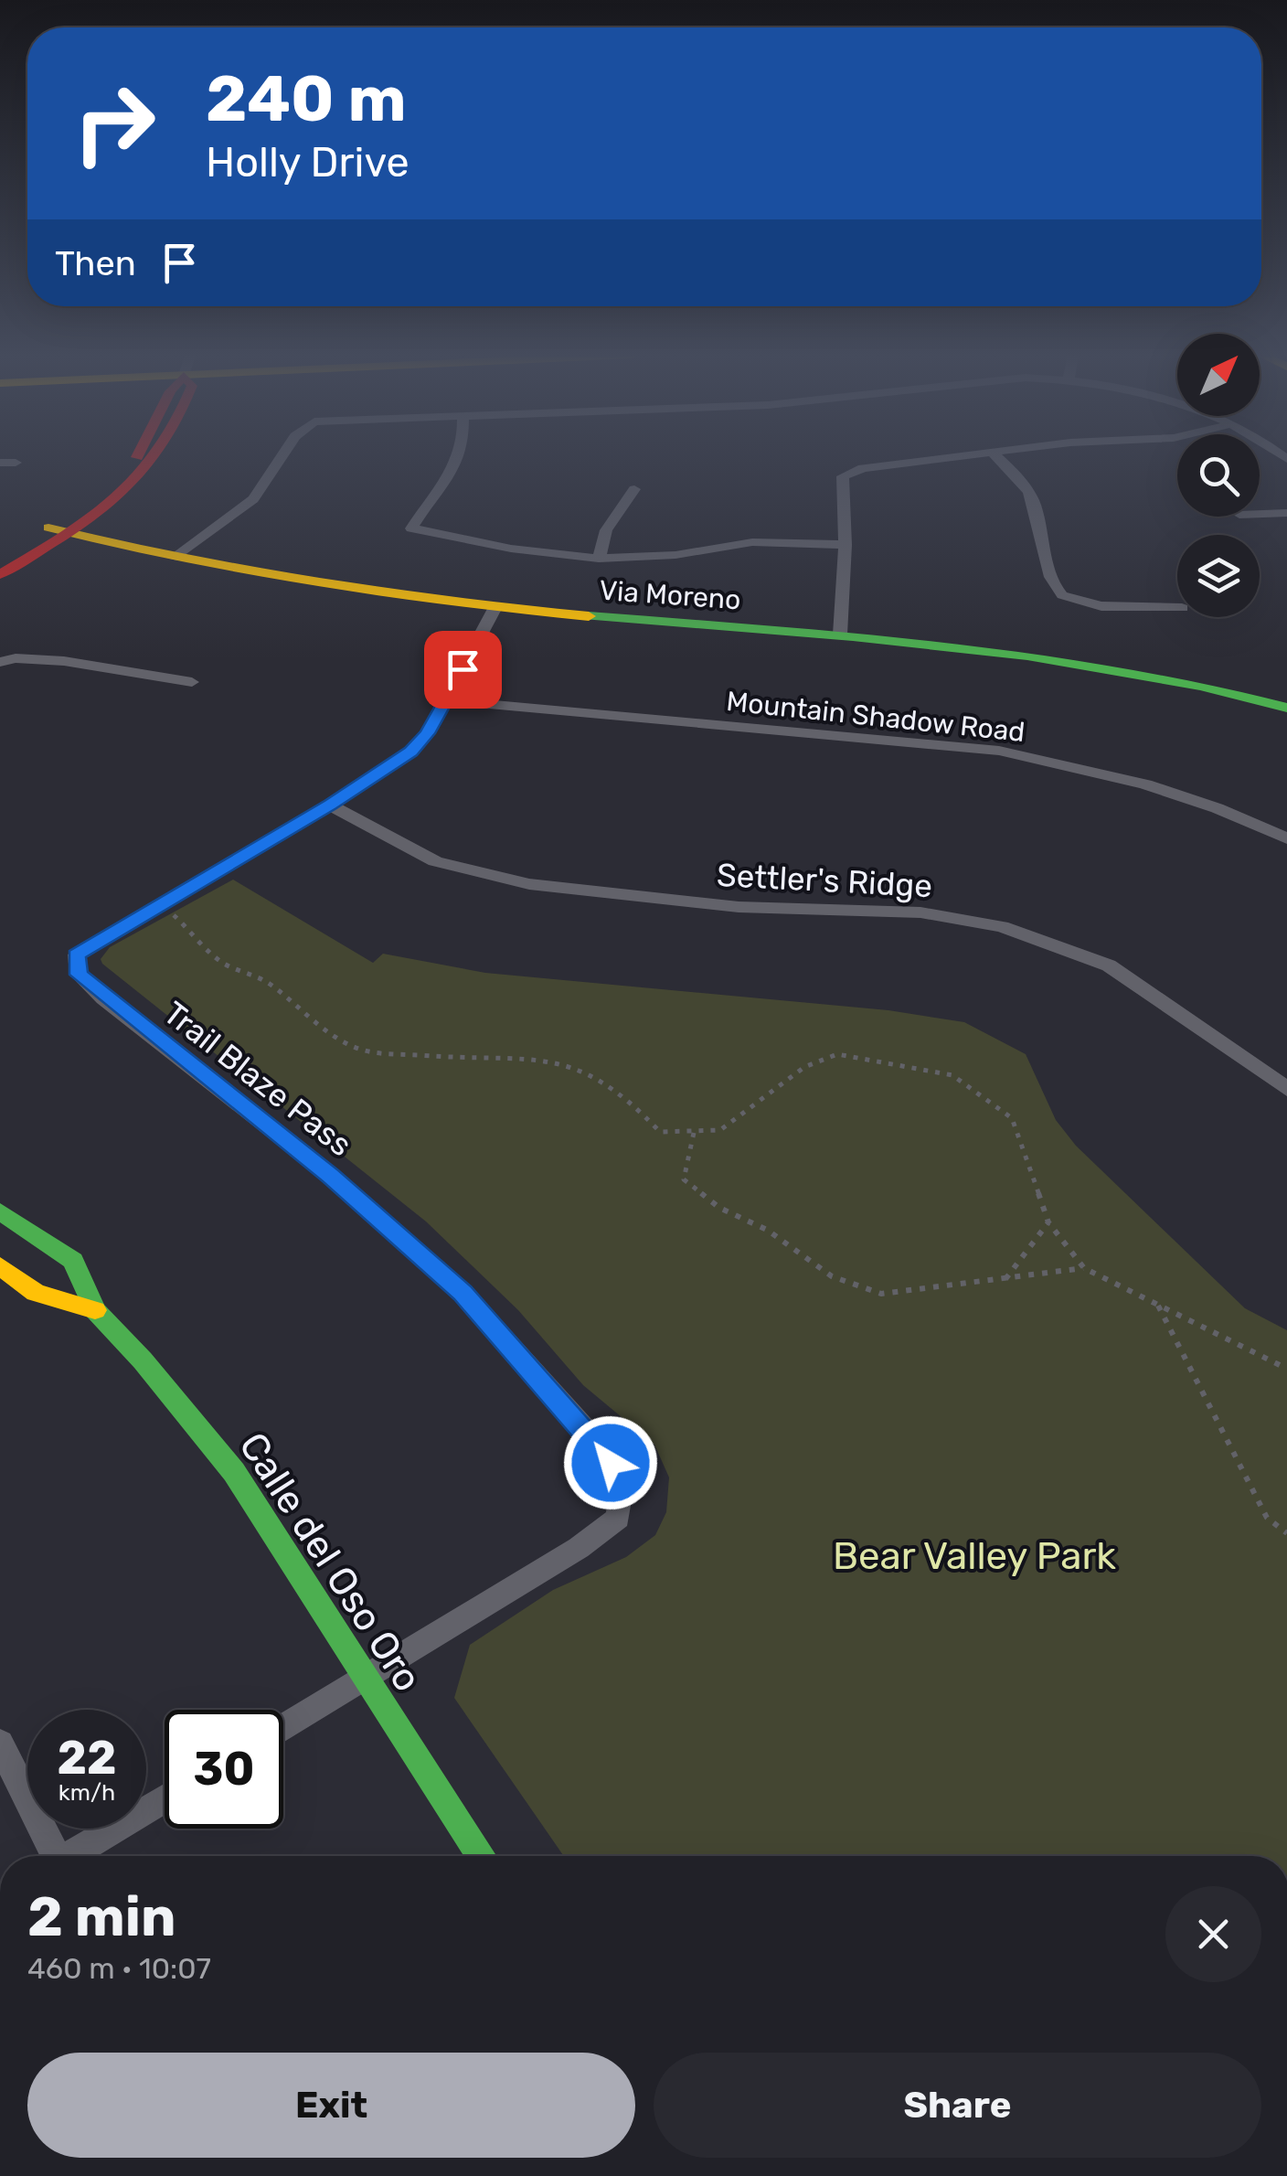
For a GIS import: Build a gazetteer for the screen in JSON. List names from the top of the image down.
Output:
{
  "streets": {
    "main road": ["Via Moreno", "Calle del Oso Oro"],
    "street": ["Mountain Shadow Road", "Settler's Ridge", "Trail Blaze Pass"]
  },
  "crossings": [
    ["Trail Blaze Pass", "Calle del Oso Oro"]
  ],
  "parks": ["Bear Valley Park"],
  "north": "top right",
  "page": {
    "turn": ["240 m", "Holly Drive"],
    "then": "Then",
    "speed": "22 km/h",
    "limit": "30",
    "heading": ["2 min", "460 m · 10:07"],
    "buttons": ["Exit", "Share"]
  }
}
